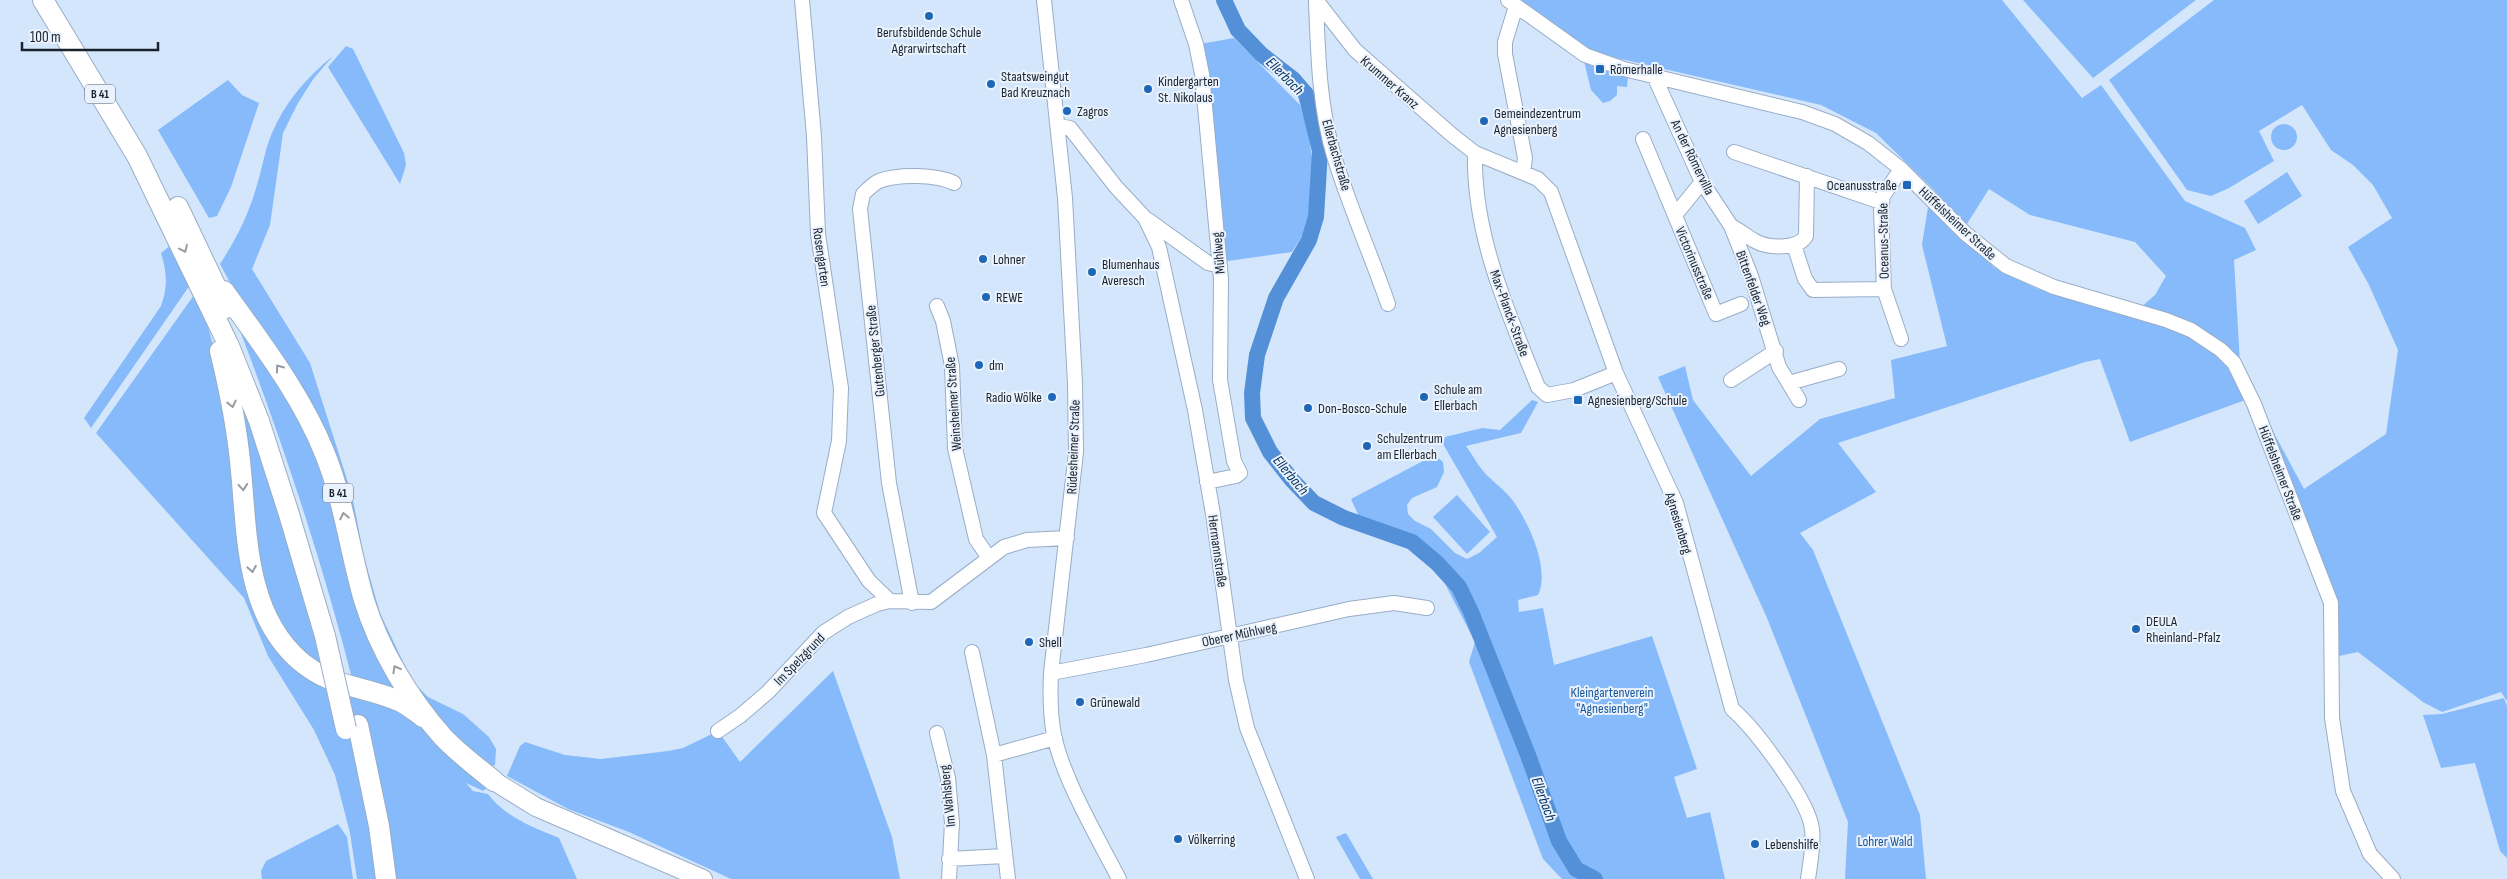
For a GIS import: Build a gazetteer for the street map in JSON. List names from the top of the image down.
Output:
{
  "streets": {
    "highway": ["B 41"],
    "street": [
      "Krummer Kranz",
      "Ellerbachstraße",
      "An der Römervilla",
      "Hüffelsheimer Straße",
      "Oceanus-Straße",
      "Mühlweg",
      "Rosengarten",
      "Victorinusstraße",
      "Bittenfelder Weg",
      "Max-Planck-Straße",
      "Gutenberger Straße",
      "Weinsheimer Straße",
      "Rüdesheimer Straße",
      "Agnesienberg",
      "Hermannstraße",
      "Oberer Mühlweg",
      "Im Spelzgrund",
      "Im Wahlsberg"
    ]
  },
  "crossings": [
    ["Krummer Kranz", "Ellerbachstraße"],
    ["Krummer Kranz", "Max-Planck-Straße"],
    ["Krummer Kranz", "Agnesienberg"],
    ["An der Römervilla", "Hüffelsheimer Straße"],
    ["An der Römervilla", "Oceanus-Straße"],
    ["An der Römervilla", "Victorinusstraße"],
    ["An der Römervilla", "Bittenfelder Weg"],
    ["Hüffelsheimer Straße", "Oceanus-Straße"],
    ["Mühlweg", "Hermannstraße"],
    ["Rosengarten", "Im Spelzgrund"],
    ["Max-Planck-Straße", "Agnesienberg"],
    ["Gutenberger Straße", "Im Spelzgrund"],
    ["Weinsheimer Straße", "Im Spelzgrund"],
    ["Rüdesheimer Straße", "Hermannstraße"],
    ["Rüdesheimer Straße", "Oberer Mühlweg"],
    ["Rüdesheimer Straße", "Im Spelzgrund"],
    ["Hermannstraße", "Oberer Mühlweg"]
  ],
  "water": ["Ellerbach"],
  "parks": ["Kleingartenverein \"Agnesienberg\"", "Lohrer Wald"],
  "places": {
    "other": [
      "Berufsbildende Schule Agrarwirtschaft",
      "Staatsweingut Bad Kreuznach",
      "Kindergarten St. Nikolaus",
      "Zagros",
      "Gemeindezentrum Agnesienberg",
      "Lohner",
      "Blumenhaus Averesch",
      "REWE",
      "dm",
      "Radio Wölke",
      "Schule am Ellerbach",
      "Don-Bosco-Schule",
      "Schulzentrum am Ellerbach",
      "DEULA Rheinland-Pfalz",
      "Shell",
      "Grünewald",
      "Völkerring",
      "Lebenshilfe"
    ],
    "transit": ["Römerhalle", "Oceanusstraße", "Agnesienberg/Schule"]
  },
  "scale_bar": "100 m"
}
